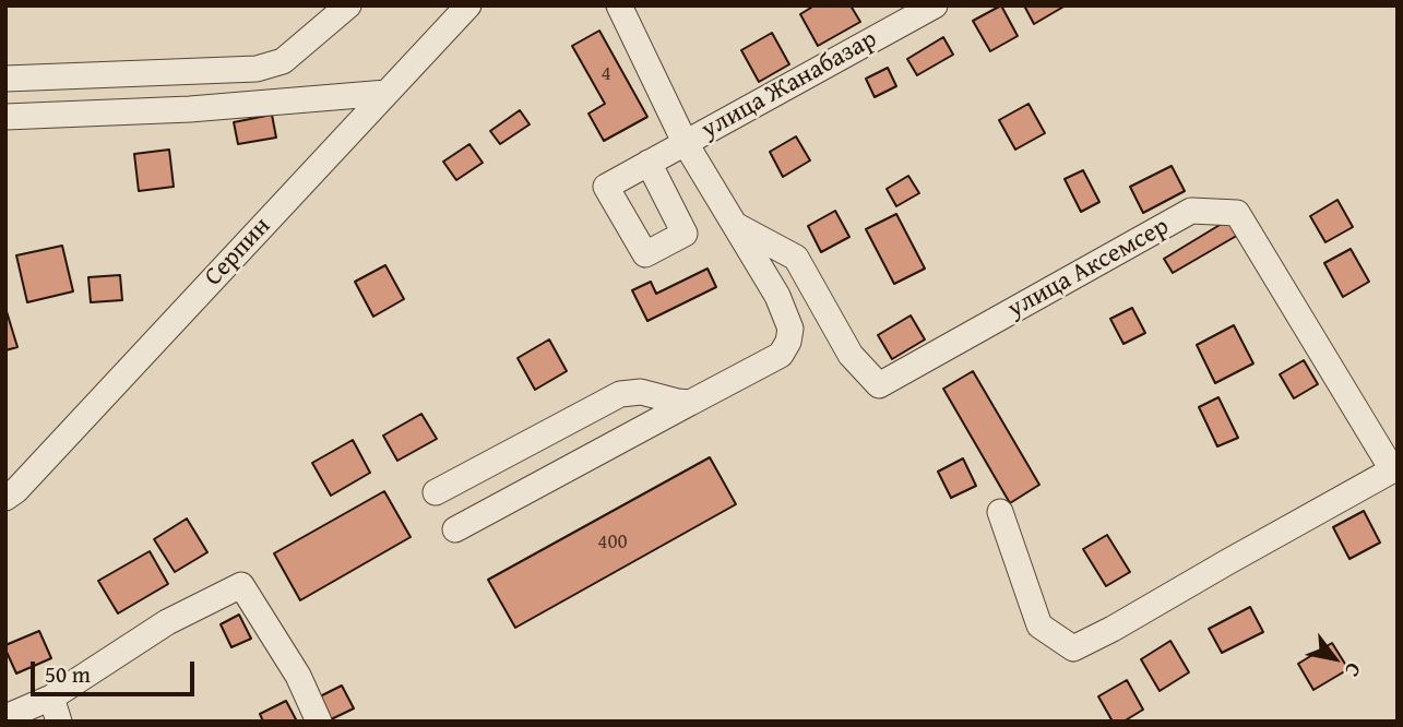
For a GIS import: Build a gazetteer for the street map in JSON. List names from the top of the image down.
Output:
{
  "streets": {
    "street": ["улица Жанабазар", "Серпин", "улица Аксемсер"]
  },
  "house_numbers": ["4", "400"],
  "scale_bar": "50 m",
  "north": "bottom right"
}
